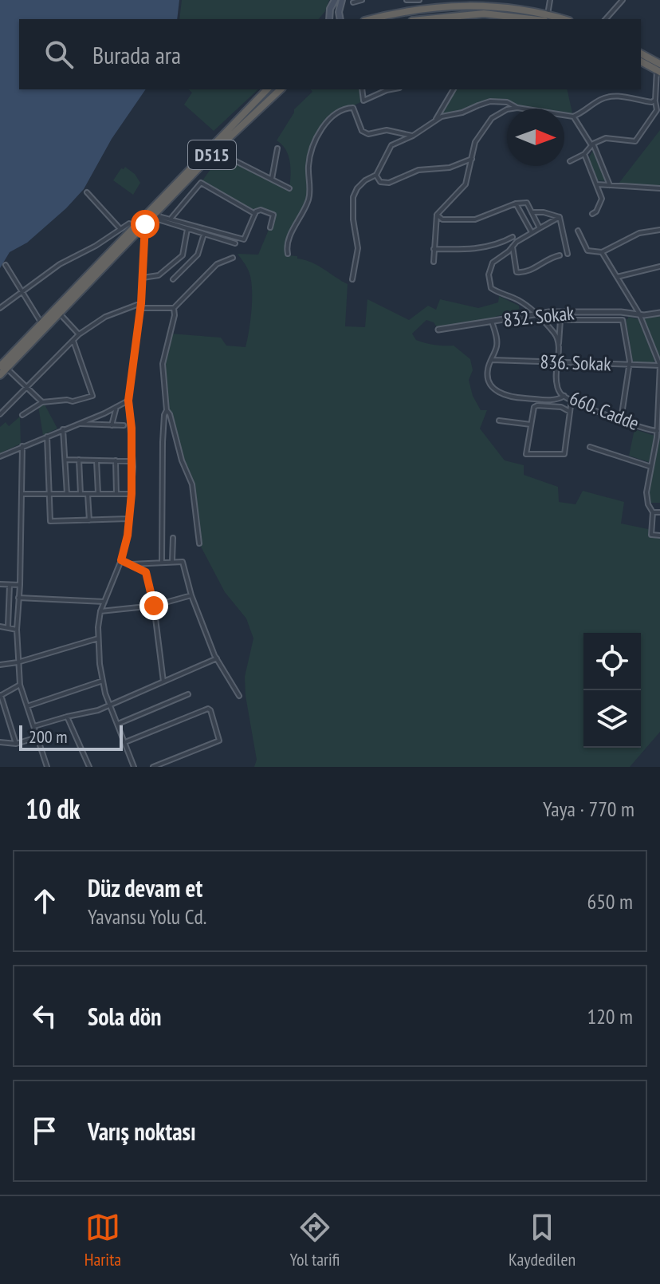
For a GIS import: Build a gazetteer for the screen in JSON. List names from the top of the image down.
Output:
{
  "streets": {
    "highway": ["D515"],
    "street": ["832. Sokak", "836. Sokak", "660. Cadde"]
  },
  "crossings": [
    ["836. Sokak", "660. Cadde"]
  ],
  "scale_bar": "200 m",
  "north": "right",
  "page": {
    "search": "Burada ara",
    "scale": "200 m",
    "heading": ["10 dk", "Yaya · 770 m"],
    "list": [
      ["Düz devam et", "Yavansu Yolu Cd.", "650 m"],
      ["Sola dön", "120 m"],
      "Varış noktası"
    ],
    "nav": ["Harita", "Yol tarifi", "Kaydedilen"]
  }
}
